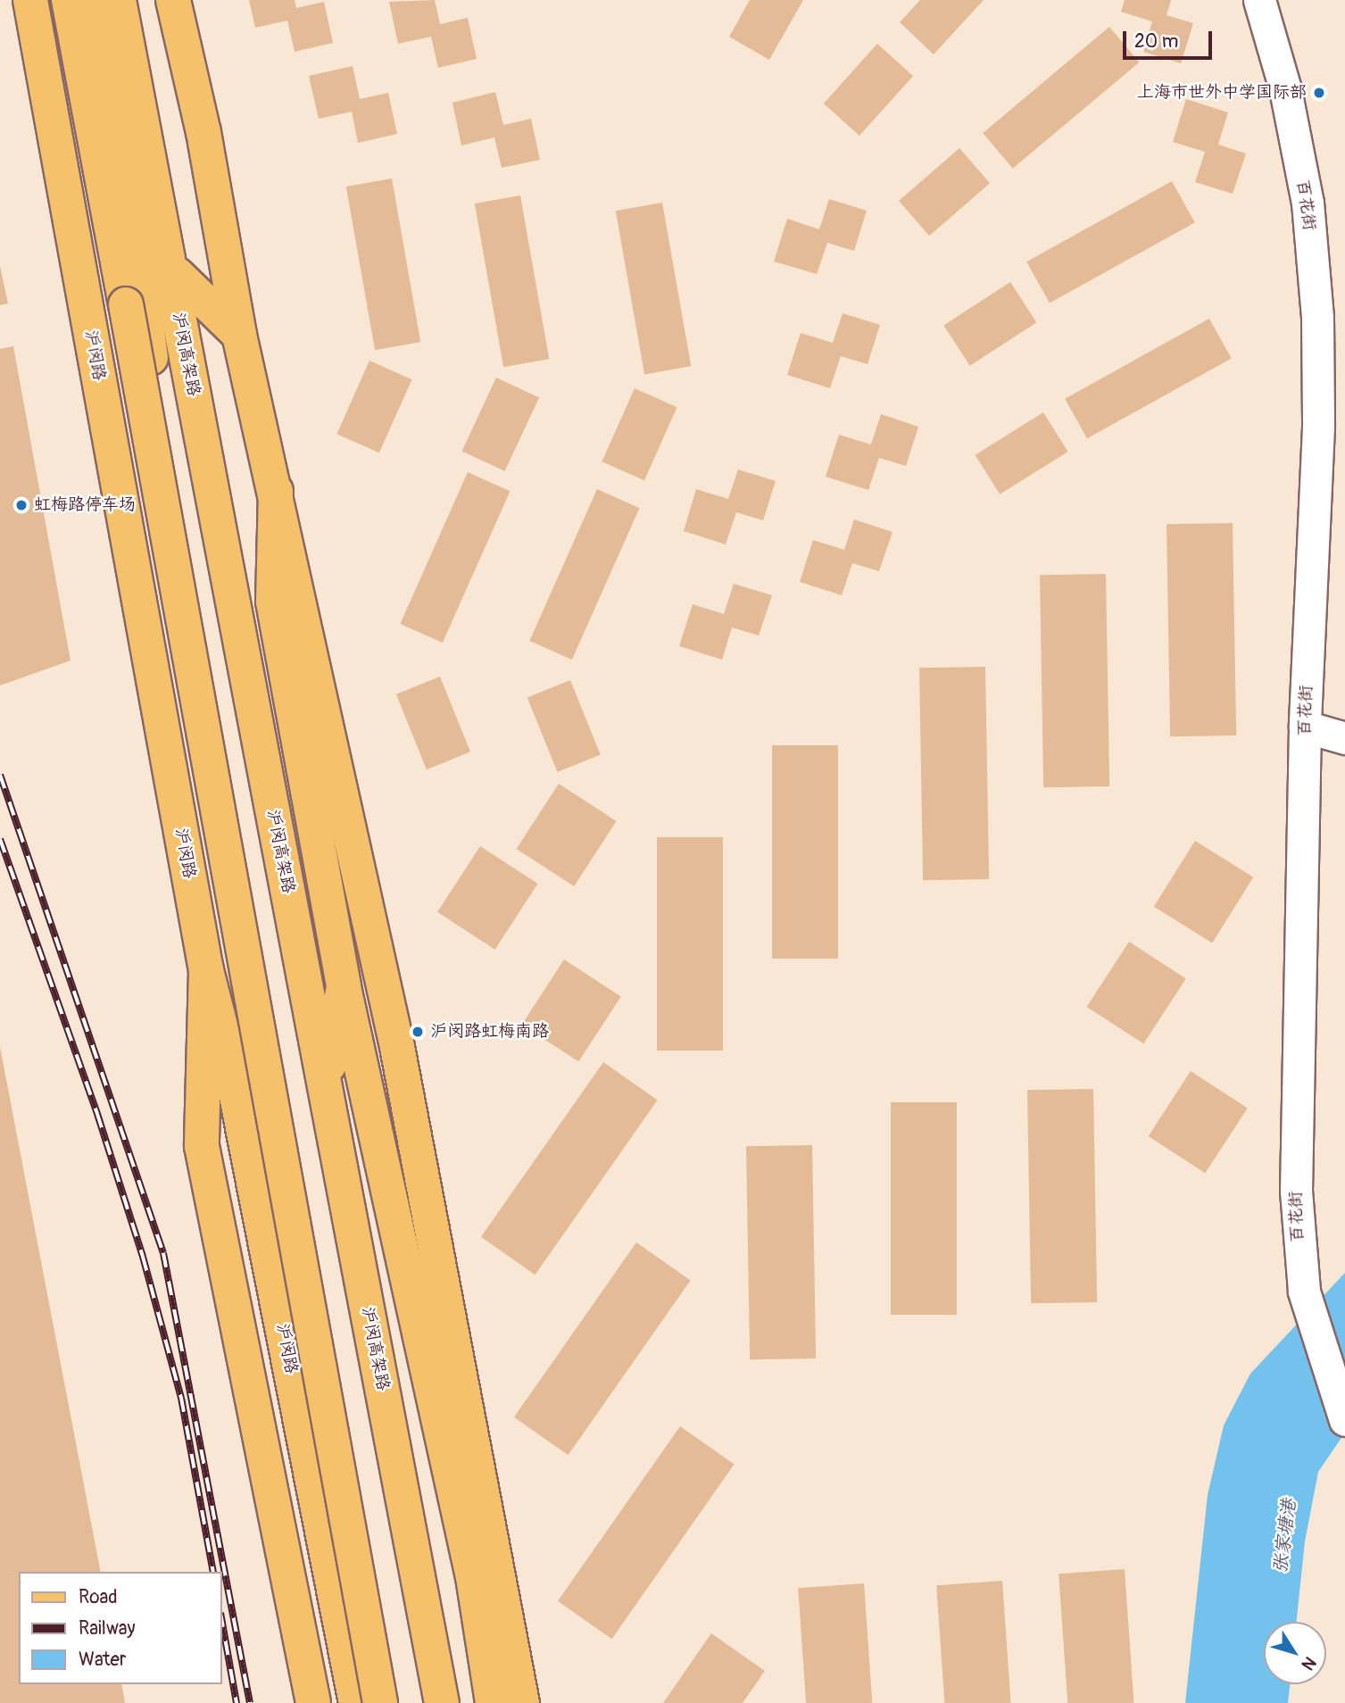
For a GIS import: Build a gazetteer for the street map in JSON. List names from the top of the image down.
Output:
{
  "streets": {
    "main road": ["沪闵高架路", "沪闵路"],
    "street": ["百花街"]
  },
  "water": ["张家塘港"],
  "places": ["上海市世外中学国际部", "虹梅路停车场", "沪闵路虹梅南路"],
  "legend": ["Road", "Railway", "Water"],
  "scale_bar": "20 m",
  "north": "bottom right"
}
